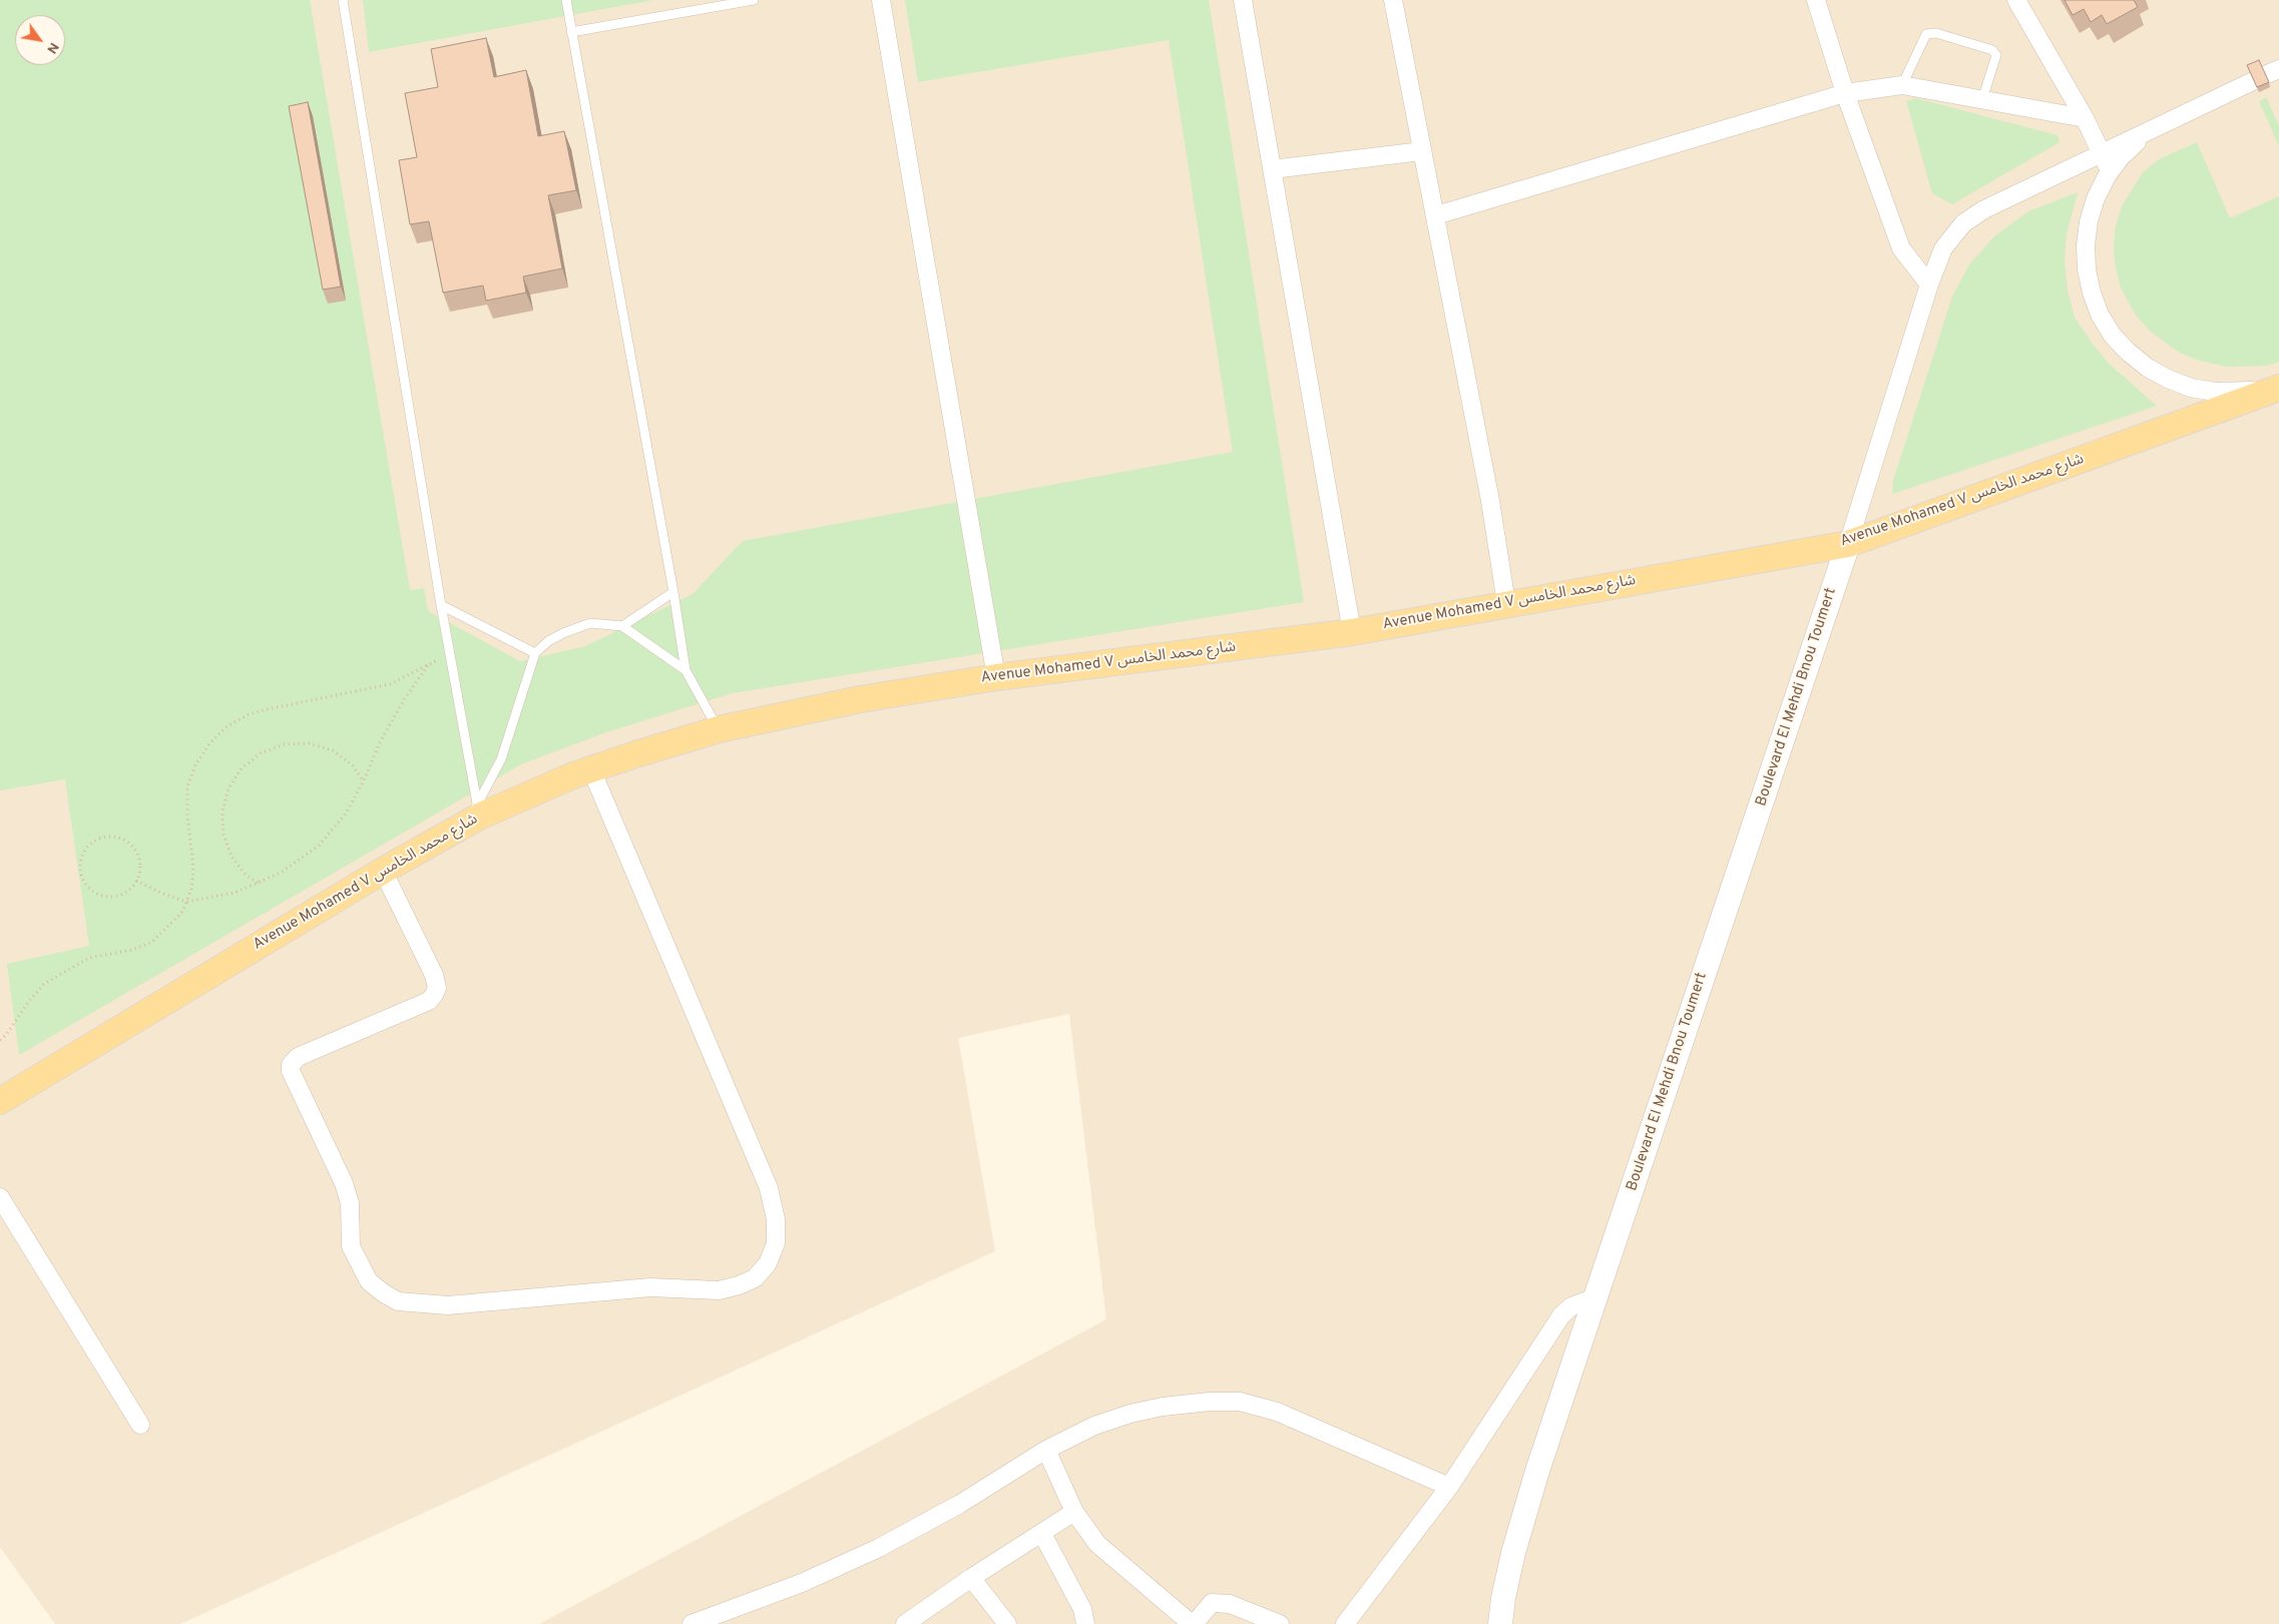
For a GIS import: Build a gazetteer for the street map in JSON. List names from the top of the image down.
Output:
{
  "streets": {
    "main road": ["Avenue Mohamed V شارع محمد الخامس", "Boulevard El Mehdi Bnou Toumert"]
  },
  "crossings": [
    ["Avenue Mohamed V شارع محمد الخامس", "Boulevard El Mehdi Bnou Toumert"]
  ],
  "north": "bottom right"
}
